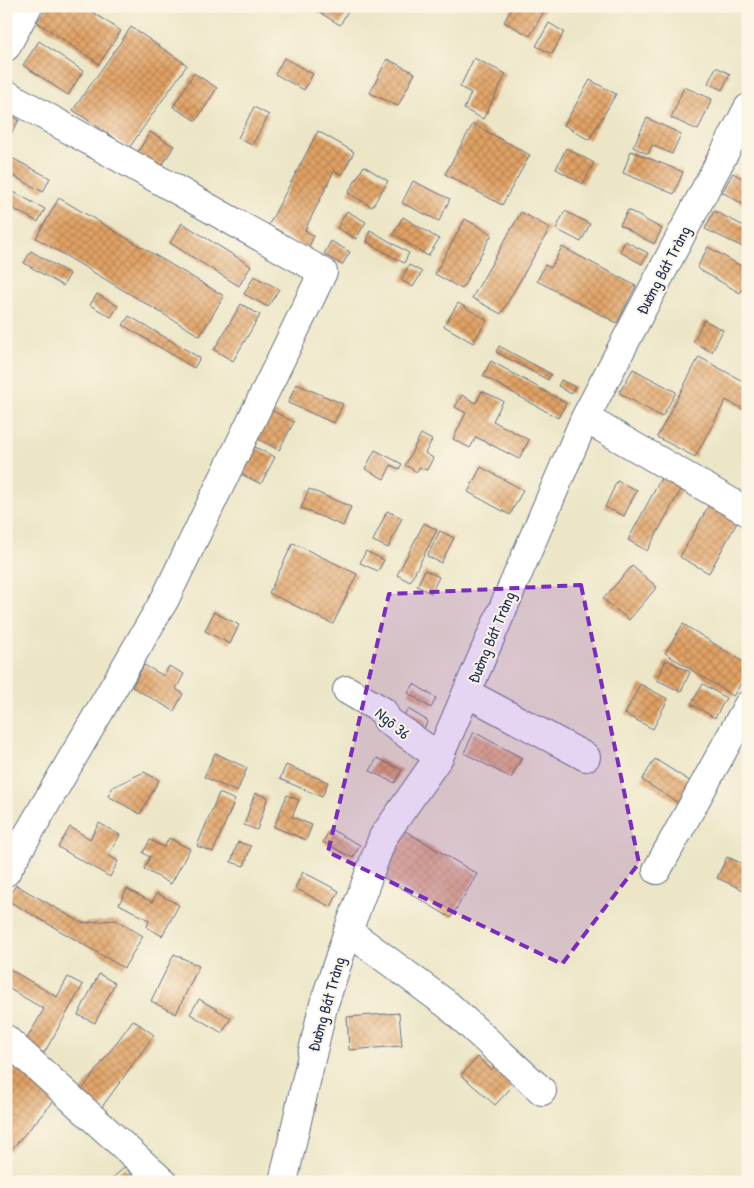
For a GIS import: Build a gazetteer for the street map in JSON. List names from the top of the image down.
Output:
{
  "streets": {
    "street": ["Đường Bát Tràng", "Ngõ 36"]
  },
  "crossings": [
    ["Đường Bát Tràng", "Ngõ 36"]
  ]
}
